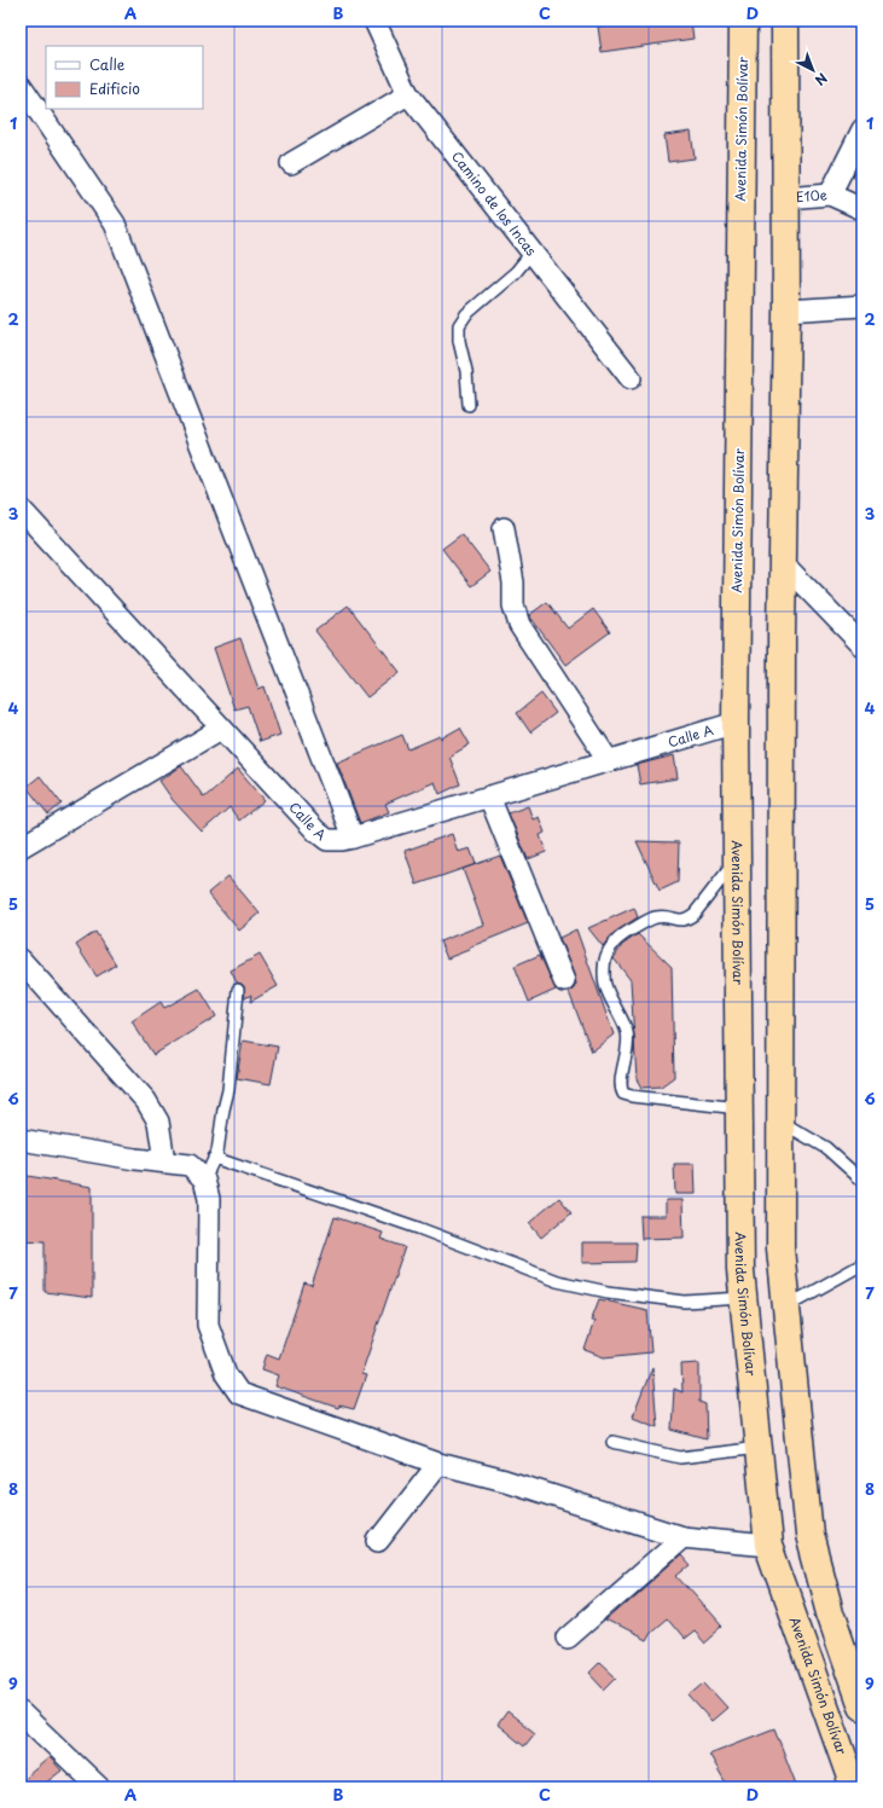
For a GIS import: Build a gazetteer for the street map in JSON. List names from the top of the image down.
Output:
{
  "streets": {
    "highway": ["Avenida Simón Bolívar"],
    "street": ["E10e", "Camino de los Incas", "Calle A"]
  },
  "crossings": [
    ["Avenida Simón Bolívar", "Calle A"]
  ],
  "legend": ["Calle", "Edificio"],
  "north": "bottom right",
  "grid": {
    "columns": [
      "A",
      "B",
      "C",
      "D"
    ],
    "rows": [
      "1",
      "2",
      "3",
      "4",
      "5",
      "6",
      "7",
      "8",
      "9"
    ]
  }
}
